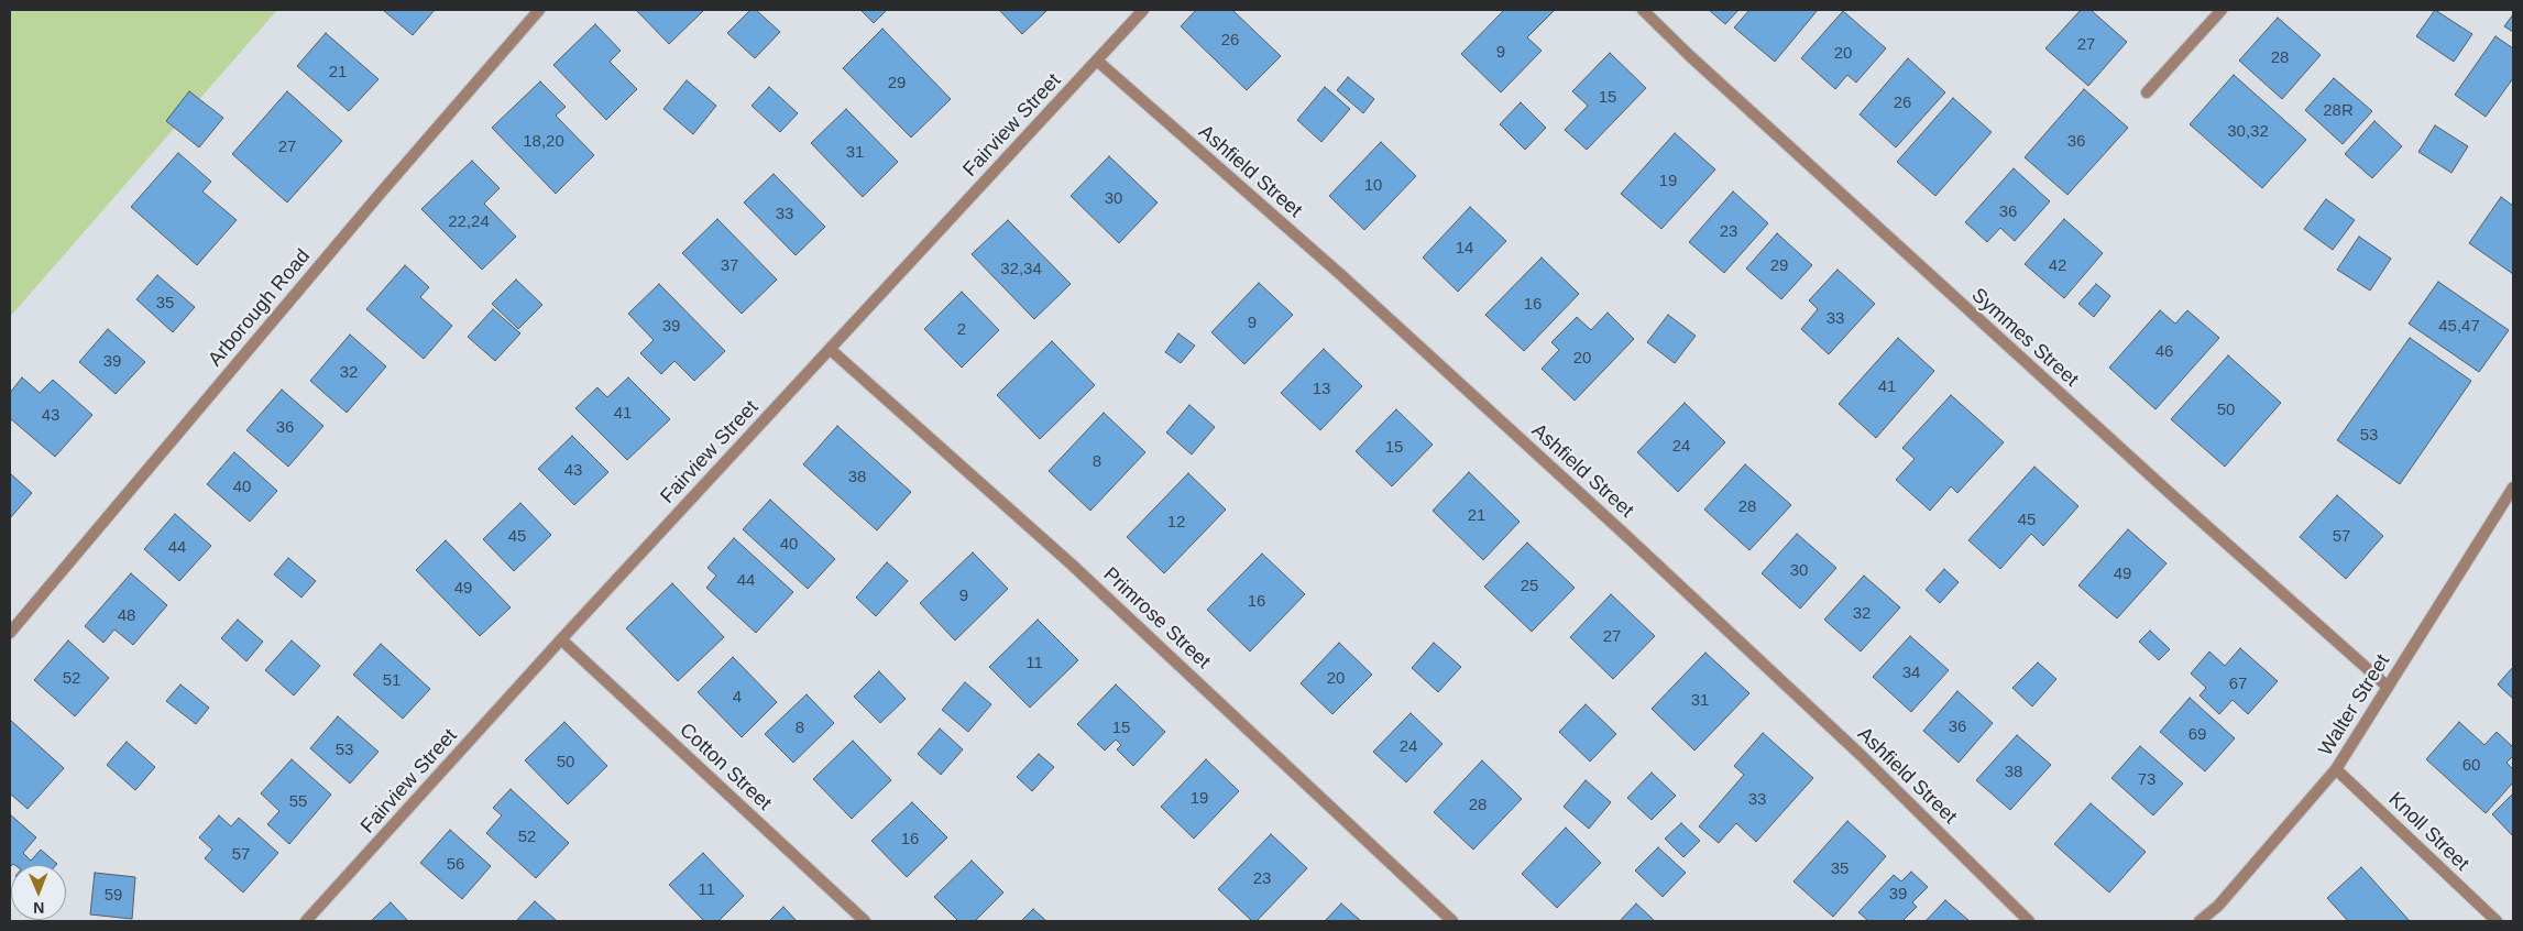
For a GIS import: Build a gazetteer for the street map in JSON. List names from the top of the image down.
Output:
{
  "streets": {
    "street": [
      "Fairview Street",
      "Ashfield Street",
      "Arborough Road",
      "Symmes Street",
      "Primrose Street",
      "Walter Street",
      "Cotton Street",
      "Knoll Street"
    ]
  },
  "crossings": [
    ["Fairview Street", "Ashfield Street"],
    ["Fairview Street", "Primrose Street"],
    ["Fairview Street", "Cotton Street"],
    ["Symmes Street", "Walter Street"],
    ["Walter Street", "Knoll Street"]
  ],
  "house_numbers": [
    "26",
    "27",
    "9",
    "20",
    "28",
    "21",
    "29",
    "15",
    "26",
    "28R",
    "30,32",
    "18,20",
    "36",
    "27",
    "31",
    "19",
    "10",
    "30",
    "36",
    "33",
    "22,24",
    "23",
    "14",
    "37",
    "29",
    "42",
    "32,34",
    "35",
    "16",
    "33",
    "9",
    "39",
    "45,47",
    "2",
    "46",
    "20",
    "39",
    "32",
    "41",
    "13",
    "50",
    "41",
    "43",
    "36",
    "53",
    "24",
    "15",
    "8",
    "43",
    "38",
    "40",
    "28",
    "21",
    "45",
    "12",
    "45",
    "57",
    "40",
    "44",
    "30",
    "49",
    "44",
    "25",
    "49",
    "9",
    "16",
    "32",
    "48",
    "27",
    "11",
    "34",
    "52",
    "20",
    "51",
    "67",
    "4",
    "31",
    "36",
    "8",
    "15",
    "69",
    "24",
    "53",
    "50",
    "60",
    "38",
    "73",
    "19",
    "33",
    "55",
    "28",
    "52",
    "16",
    "57",
    "56",
    "35",
    "23",
    "11",
    "39",
    "59"
  ],
  "north": "bottom"
}
